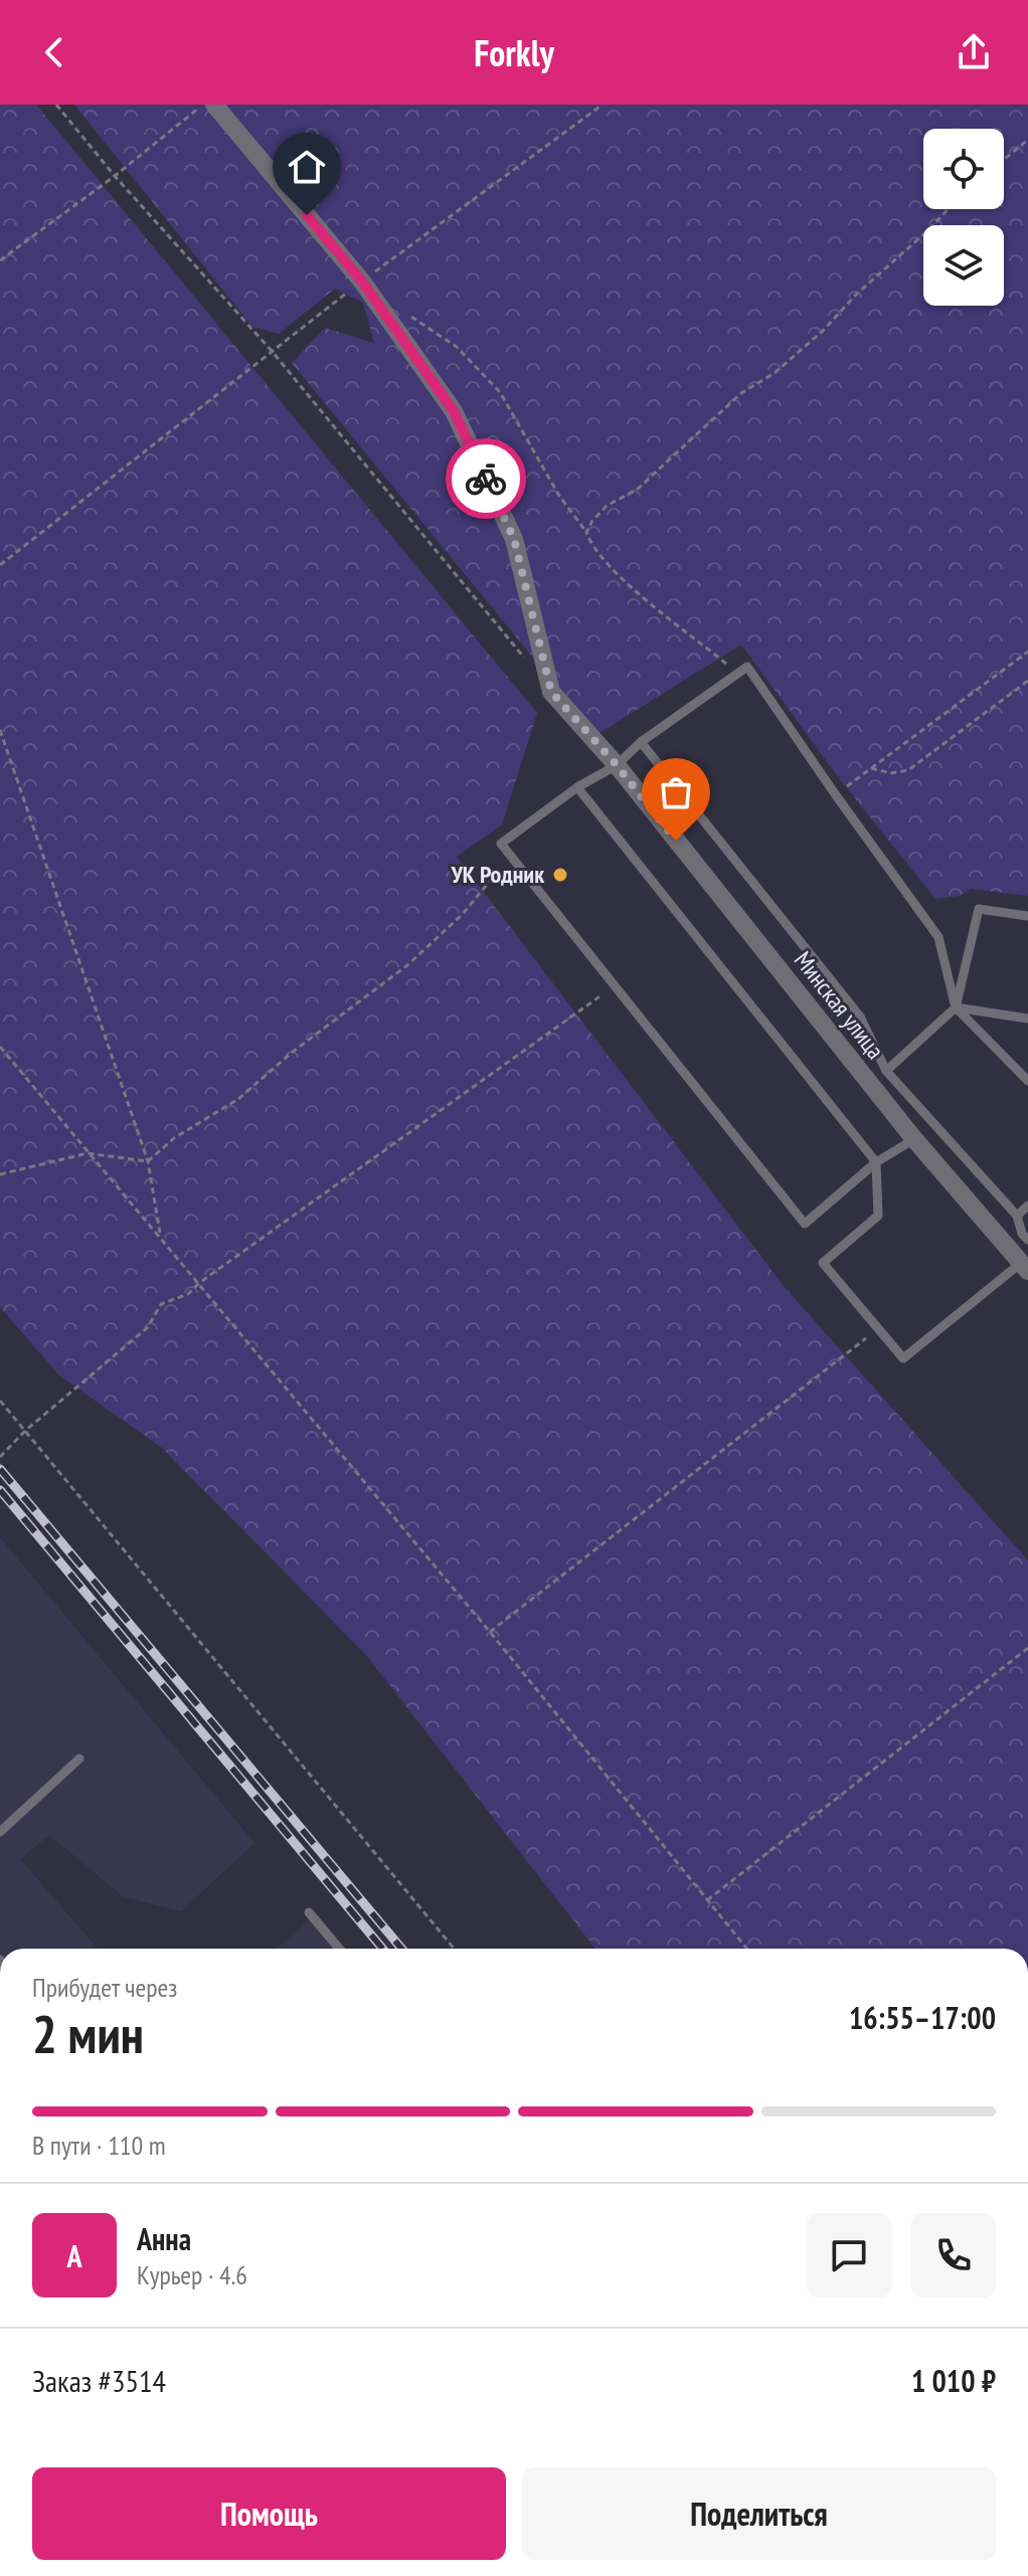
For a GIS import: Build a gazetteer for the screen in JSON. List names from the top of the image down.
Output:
{
  "streets": {
    "street": ["Минская улица"]
  },
  "places": ["УК Родник"],
  "page": {
    "header": "Forkly",
    "heading": ["2 мин", "Прибудет через", "16:55–17:00"],
    "panel": [
      "Анна",
      "Курьер · 4.6",
      "Заказ #3514",
      "1 010 ₽"
    ],
    "bar": "В пути · 110 m",
    "round": "А",
    "buttons": ["Помощь", "Поделиться"]
  }
}
